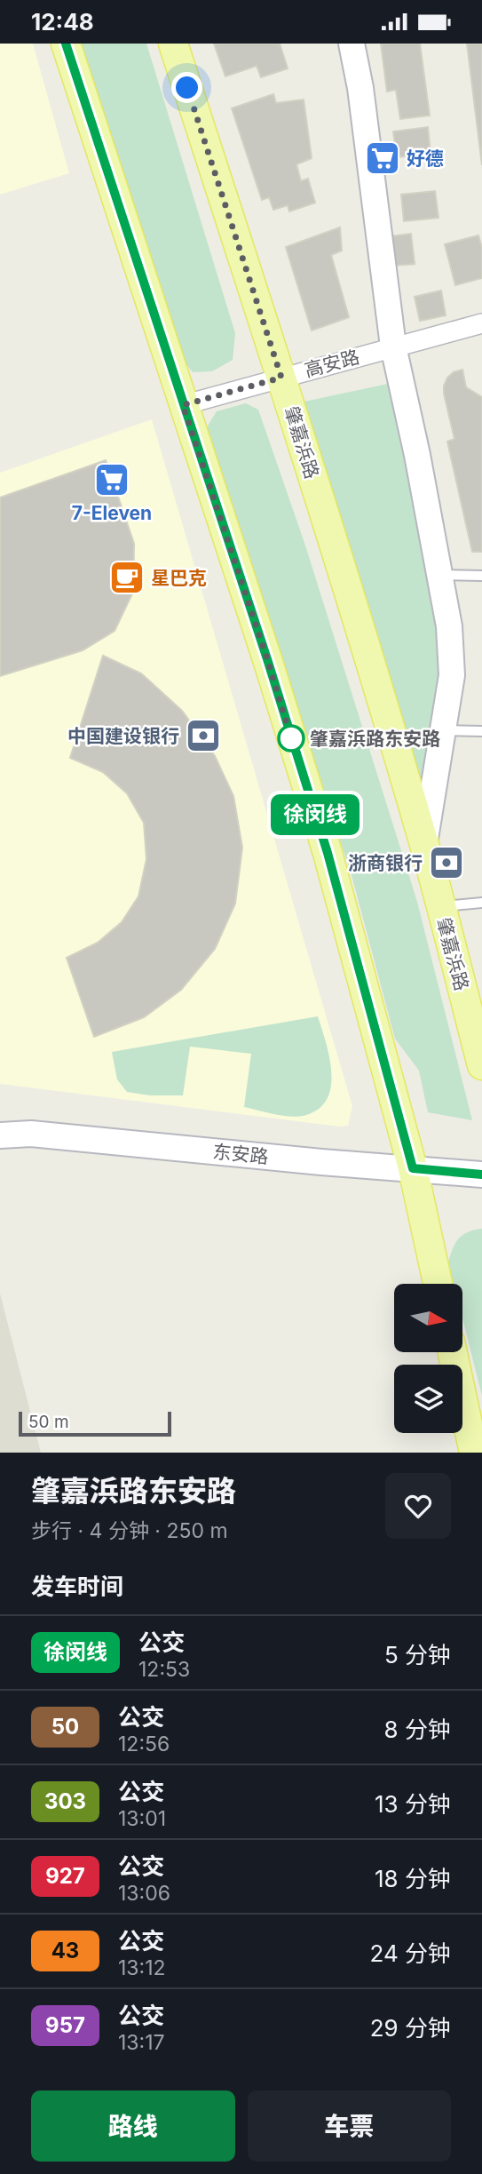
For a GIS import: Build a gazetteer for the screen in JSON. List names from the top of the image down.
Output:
{
  "streets": {
    "main road": ["肇嘉浜路"],
    "street": ["高安路", "东安路"]
  },
  "crossings": [
    ["高安路", "肇嘉浜路"]
  ],
  "places": {
    "supermarket": ["好德", "7-Eleven"],
    "cafe": ["星巴克"],
    "bank": ["中国建设银行", "浙商银行"],
    "other": ["肇嘉浜路东安路"]
  },
  "lines": ["bus line 徐闵线"],
  "scale_bar": "50 m",
  "north": "right",
  "page": {
    "status": "12:48",
    "on_map": "徐闵线",
    "scale": "50 m",
    "heading": [
      ["肇嘉浜路东安路", "步行 · 4 分钟 · 250 m"],
      "发车时间"
    ],
    "list": [
      {
        "mark": "徐闵线",
        "name": "公交",
        "note": "12:53",
        "value": "5 分钟"
      },
      {
        "mark": "50",
        "name": "公交",
        "note": "12:56",
        "value": "8 分钟"
      },
      {
        "mark": "303",
        "name": "公交",
        "note": "13:01",
        "value": "13 分钟"
      },
      {
        "mark": "927",
        "name": "公交",
        "note": "13:06",
        "value": "18 分钟"
      },
      {
        "mark": "43",
        "name": "公交",
        "note": "13:12",
        "value": "24 分钟"
      },
      {
        "mark": "957",
        "name": "公交",
        "note": "13:17",
        "value": "29 分钟"
      }
    ],
    "buttons": ["路线", "车票"]
  }
}
